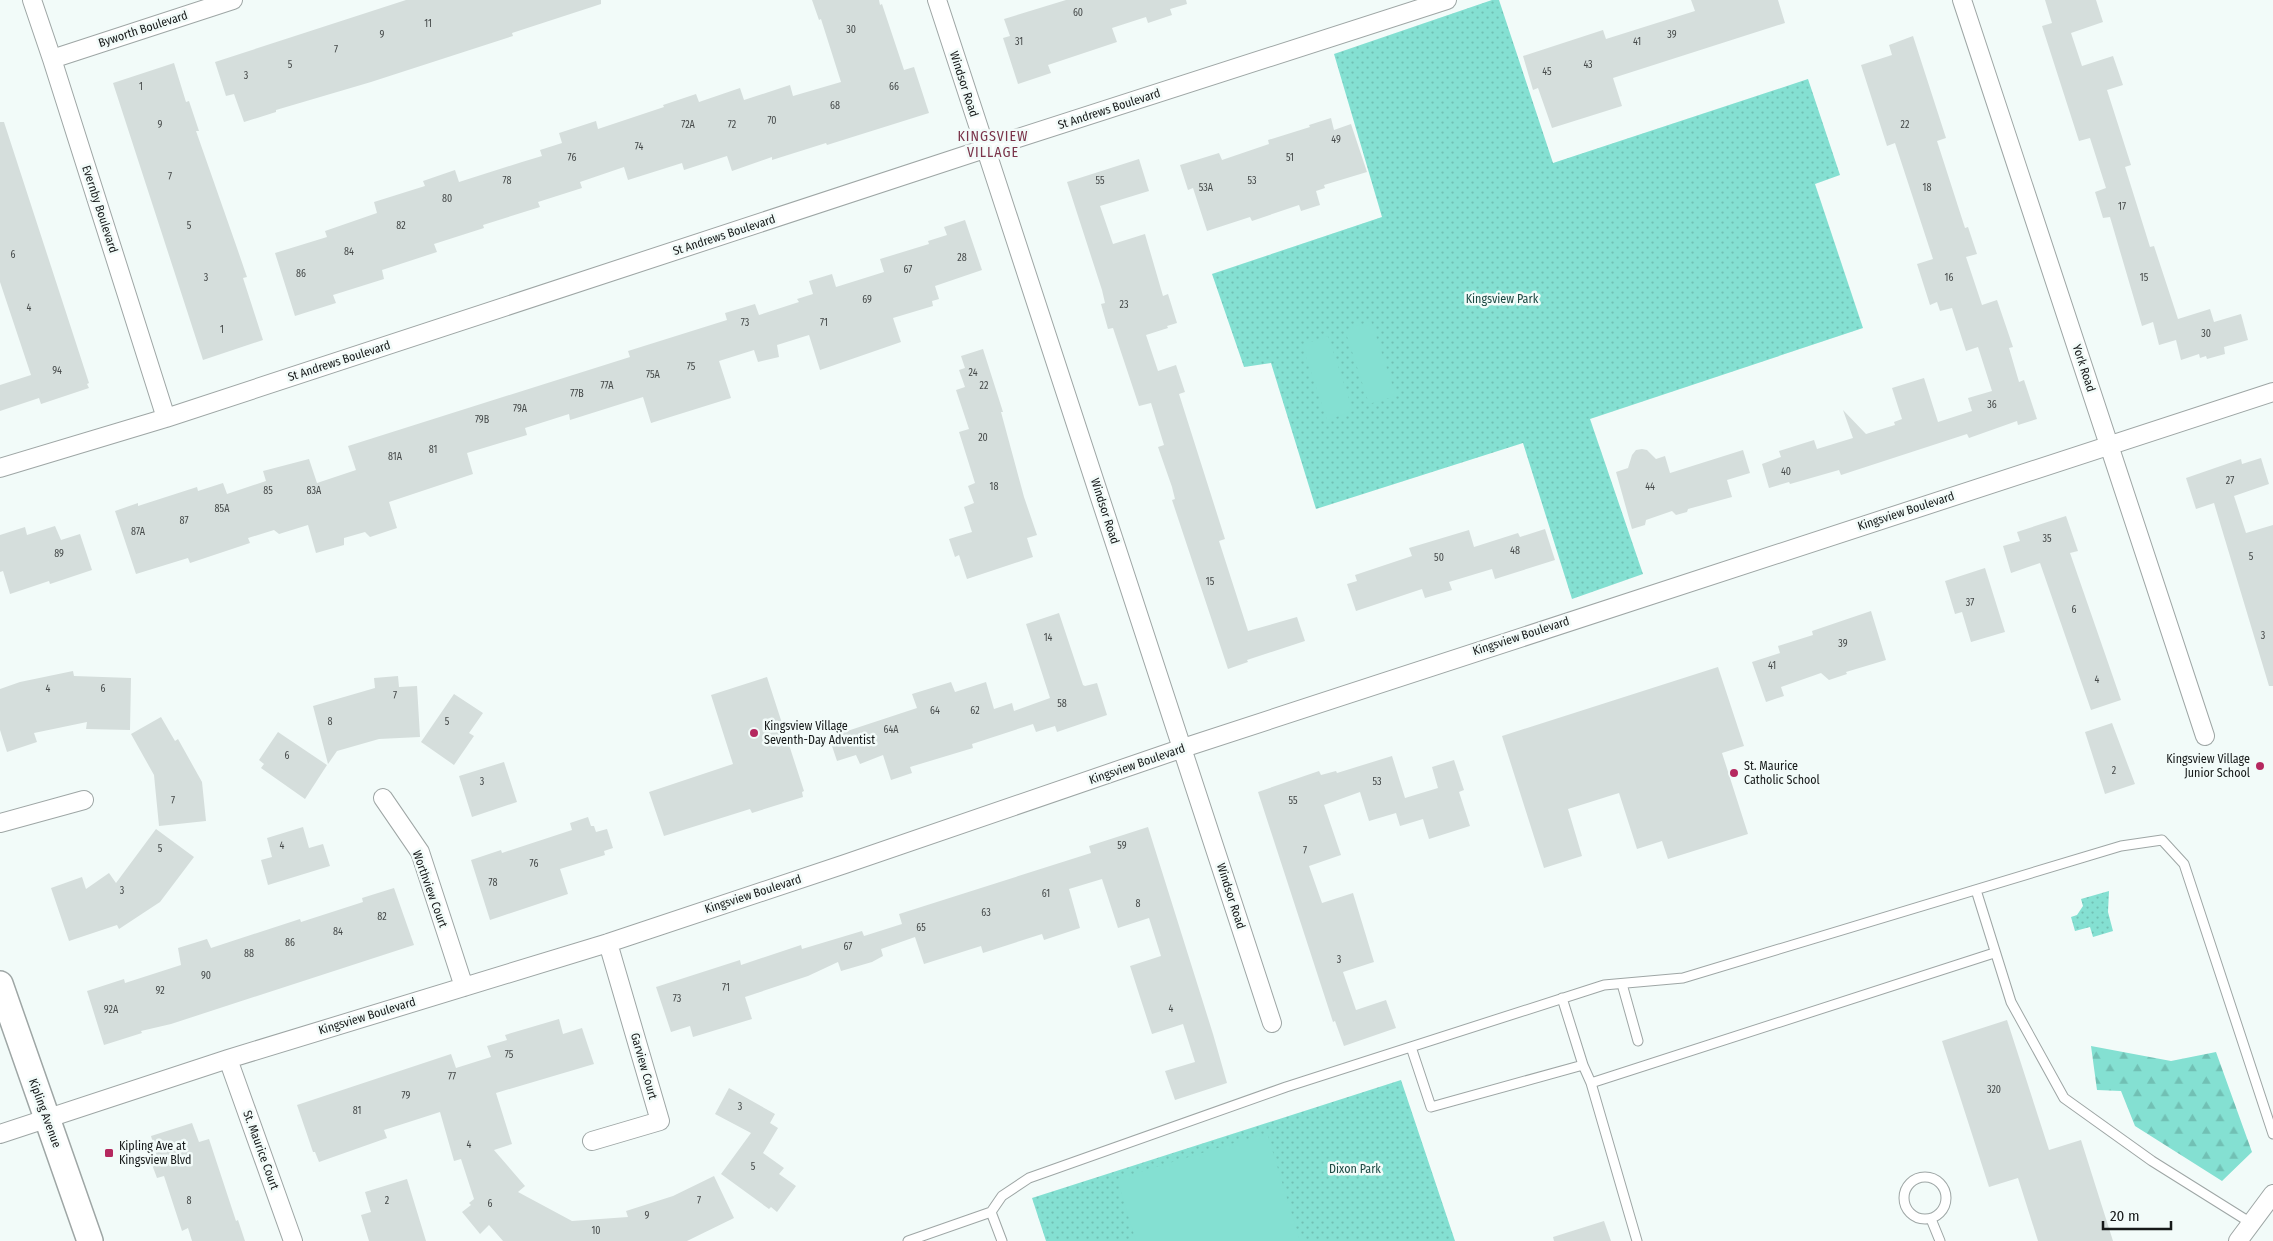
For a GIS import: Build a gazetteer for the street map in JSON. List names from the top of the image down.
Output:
{
  "streets": {
    "main road": ["Kipling Avenue"],
    "street": [
      "Byworth Boulevard",
      "Windsor Road",
      "St Andrews Boulevard",
      "Evernby Boulevard",
      "York Road",
      "Kingsview Boulevard",
      "Worthview Court",
      "Garview Court",
      "St. Maurice Court"
    ]
  },
  "crossings": [
    ["Byworth Boulevard", "Evernby Boulevard"],
    ["Windsor Road", "St Andrews Boulevard"],
    ["Windsor Road", "Kingsview Boulevard"],
    ["St Andrews Boulevard", "Evernby Boulevard"],
    ["York Road", "Kingsview Boulevard"],
    ["Kingsview Boulevard", "Worthview Court"],
    ["Kingsview Boulevard", "Garview Court"],
    ["Kingsview Boulevard", "Kipling Avenue"],
    ["Kingsview Boulevard", "St. Maurice Court"]
  ],
  "districts": ["KINGSVIEW VILLAGE"],
  "parks": ["Kingsview Park", "Dixon Park"],
  "places": {
    "other": ["Kingsview Village Seventh-Day Adventist", "Kingsview Village Junior School", "St. Maurice Catholic School"],
    "transit": ["Kipling Ave at Kingsview Blvd"]
  },
  "house_numbers": [
    "60",
    "11",
    "30",
    "9",
    "39",
    "31",
    "41",
    "7",
    "5",
    "43",
    "45",
    "3",
    "1",
    "66",
    "68",
    "70",
    "9",
    "72A",
    "72",
    "22",
    "49",
    "74",
    "76",
    "51",
    "7",
    "78",
    "55",
    "53",
    "53A",
    "18",
    "80",
    "17",
    "5",
    "82",
    "84",
    "6",
    "28",
    "67",
    "86",
    "3",
    "16",
    "15",
    "69",
    "23",
    "4",
    "73",
    "71",
    "1",
    "30",
    "75",
    "94",
    "24",
    "75A",
    "77A",
    "22",
    "77B",
    "36",
    "79A",
    "79B",
    "20",
    "81",
    "81A",
    "40",
    "27",
    "18",
    "44",
    "85",
    "83A",
    "85A",
    "87",
    "87A",
    "35",
    "48",
    "89",
    "5",
    "50",
    "15",
    "37",
    "6",
    "3",
    "14",
    "39",
    "41",
    "4",
    "4",
    "6",
    "7",
    "58",
    "64",
    "62",
    "8",
    "5",
    "64A",
    "6",
    "2",
    "3",
    "53",
    "7",
    "55",
    "4",
    "59",
    "5",
    "7",
    "76",
    "78",
    "3",
    "61",
    "8",
    "63",
    "82",
    "65",
    "84",
    "86",
    "67",
    "88",
    "3",
    "90",
    "71",
    "92",
    "73",
    "4",
    "92A",
    "75",
    "77",
    "320",
    "79",
    "3",
    "81",
    "4",
    "5",
    "8",
    "2",
    "7",
    "6",
    "9",
    "10"
  ],
  "scale_bar": "20 m"
}
